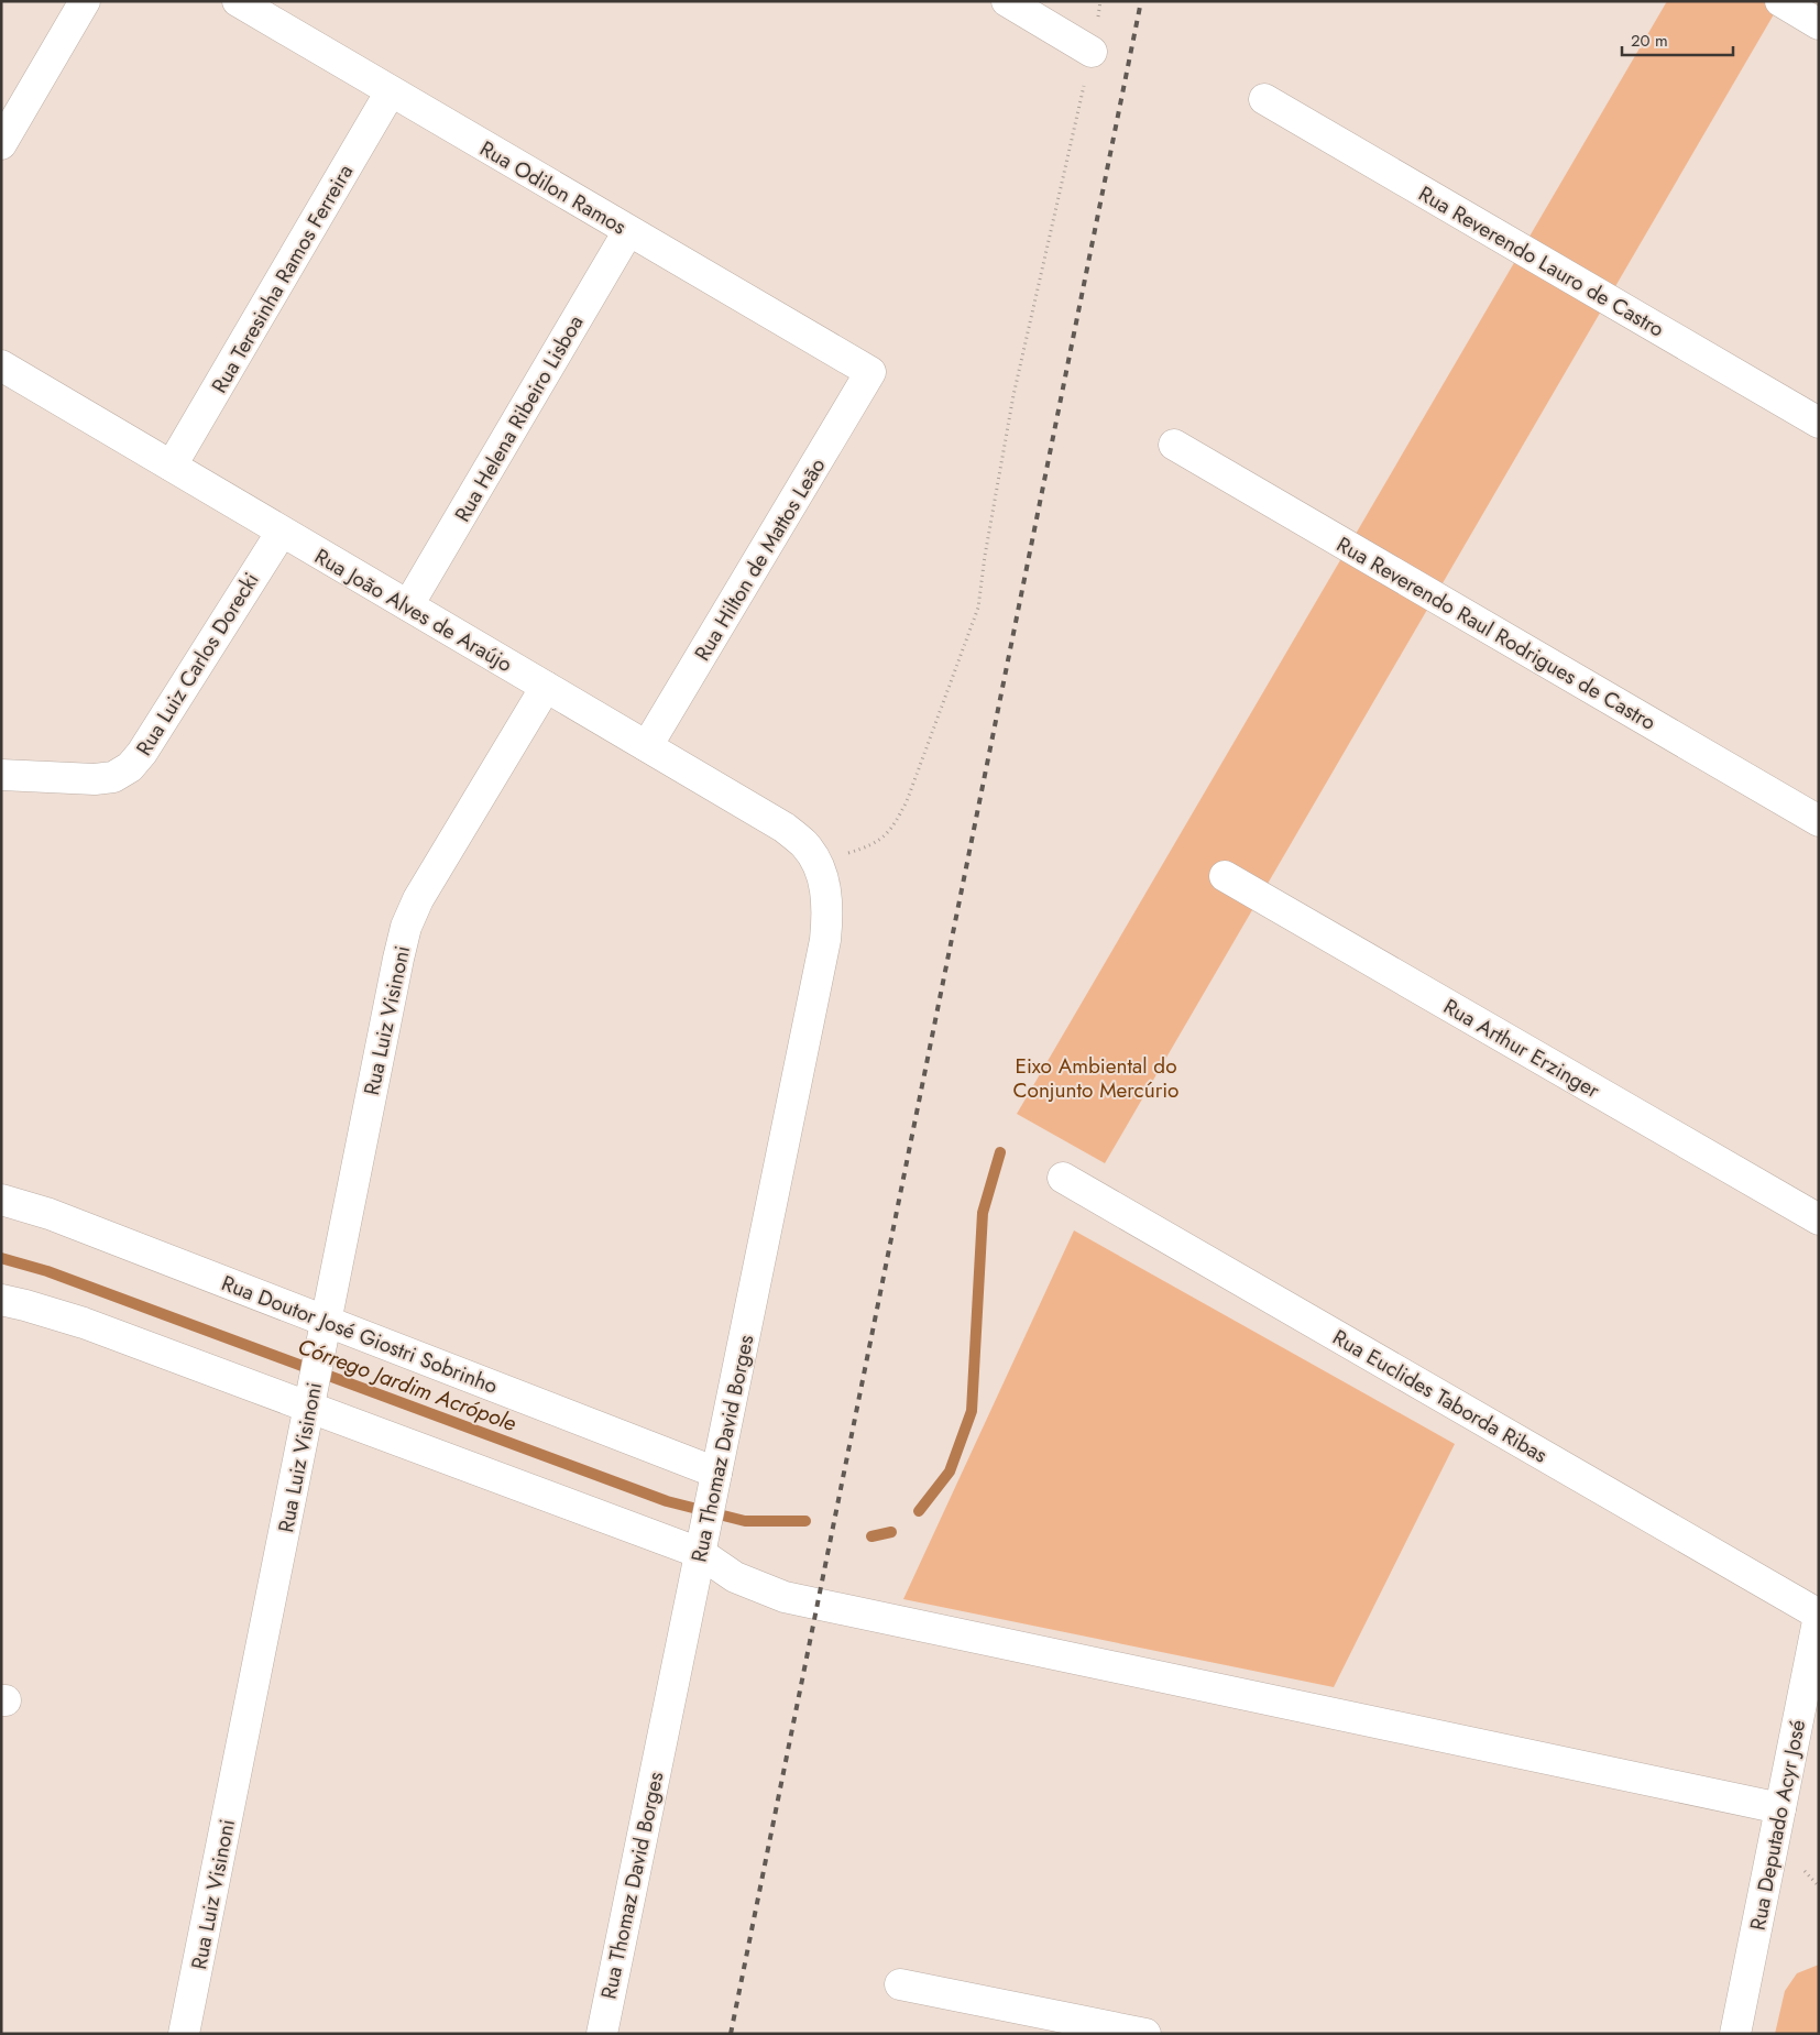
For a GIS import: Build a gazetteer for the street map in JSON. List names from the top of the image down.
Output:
{
  "streets": {
    "street": [
      "Rua Odilon Ramos",
      "Rua Reverendo Lauro de Castro",
      "Rua Teresinha Ramos Ferreira",
      "Rua Helena Ribeiro Lisboa",
      "Rua Hilton de Mattos Leão",
      "Rua João Alves de Araújo",
      "Rua Reverendo Raul Rodrigues de Castro",
      "Rua Luiz Carlos Dorecki",
      "Rua Luiz Visinoni",
      "Rua Arthur Erzinger",
      "Rua Doutor José Giostri Sobrinho",
      "Rua Euclides Taborda Ribas",
      "Rua Thomaz David Borges",
      "Rua Deputado Acyr José"
    ]
  },
  "crossings": [
    ["Rua Odilon Ramos", "Rua Teresinha Ramos Ferreira"],
    ["Rua Odilon Ramos", "Rua Helena Ribeiro Lisboa"],
    ["Rua Odilon Ramos", "Rua Hilton de Mattos Leão"],
    ["Rua Teresinha Ramos Ferreira", "Rua João Alves de Araújo"],
    ["Rua Helena Ribeiro Lisboa", "Rua João Alves de Araújo"],
    ["Rua Hilton de Mattos Leão", "Rua João Alves de Araújo"],
    ["Rua João Alves de Araújo", "Rua Luiz Carlos Dorecki"],
    ["Rua João Alves de Araújo", "Rua Luiz Visinoni"],
    ["Rua João Alves de Araújo", "Rua Thomaz David Borges"],
    ["Rua Luiz Visinoni", "Rua Doutor José Giostri Sobrinho"],
    ["Rua Doutor José Giostri Sobrinho", "Rua Thomaz David Borges"],
    ["Rua Euclides Taborda Ribas", "Rua Deputado Acyr José"]
  ],
  "water": ["Córrego Jardim Acrópole"],
  "parks": ["Eixo Ambiental do Conjunto Mercúrio"],
  "scale_bar": "20 m"
}
